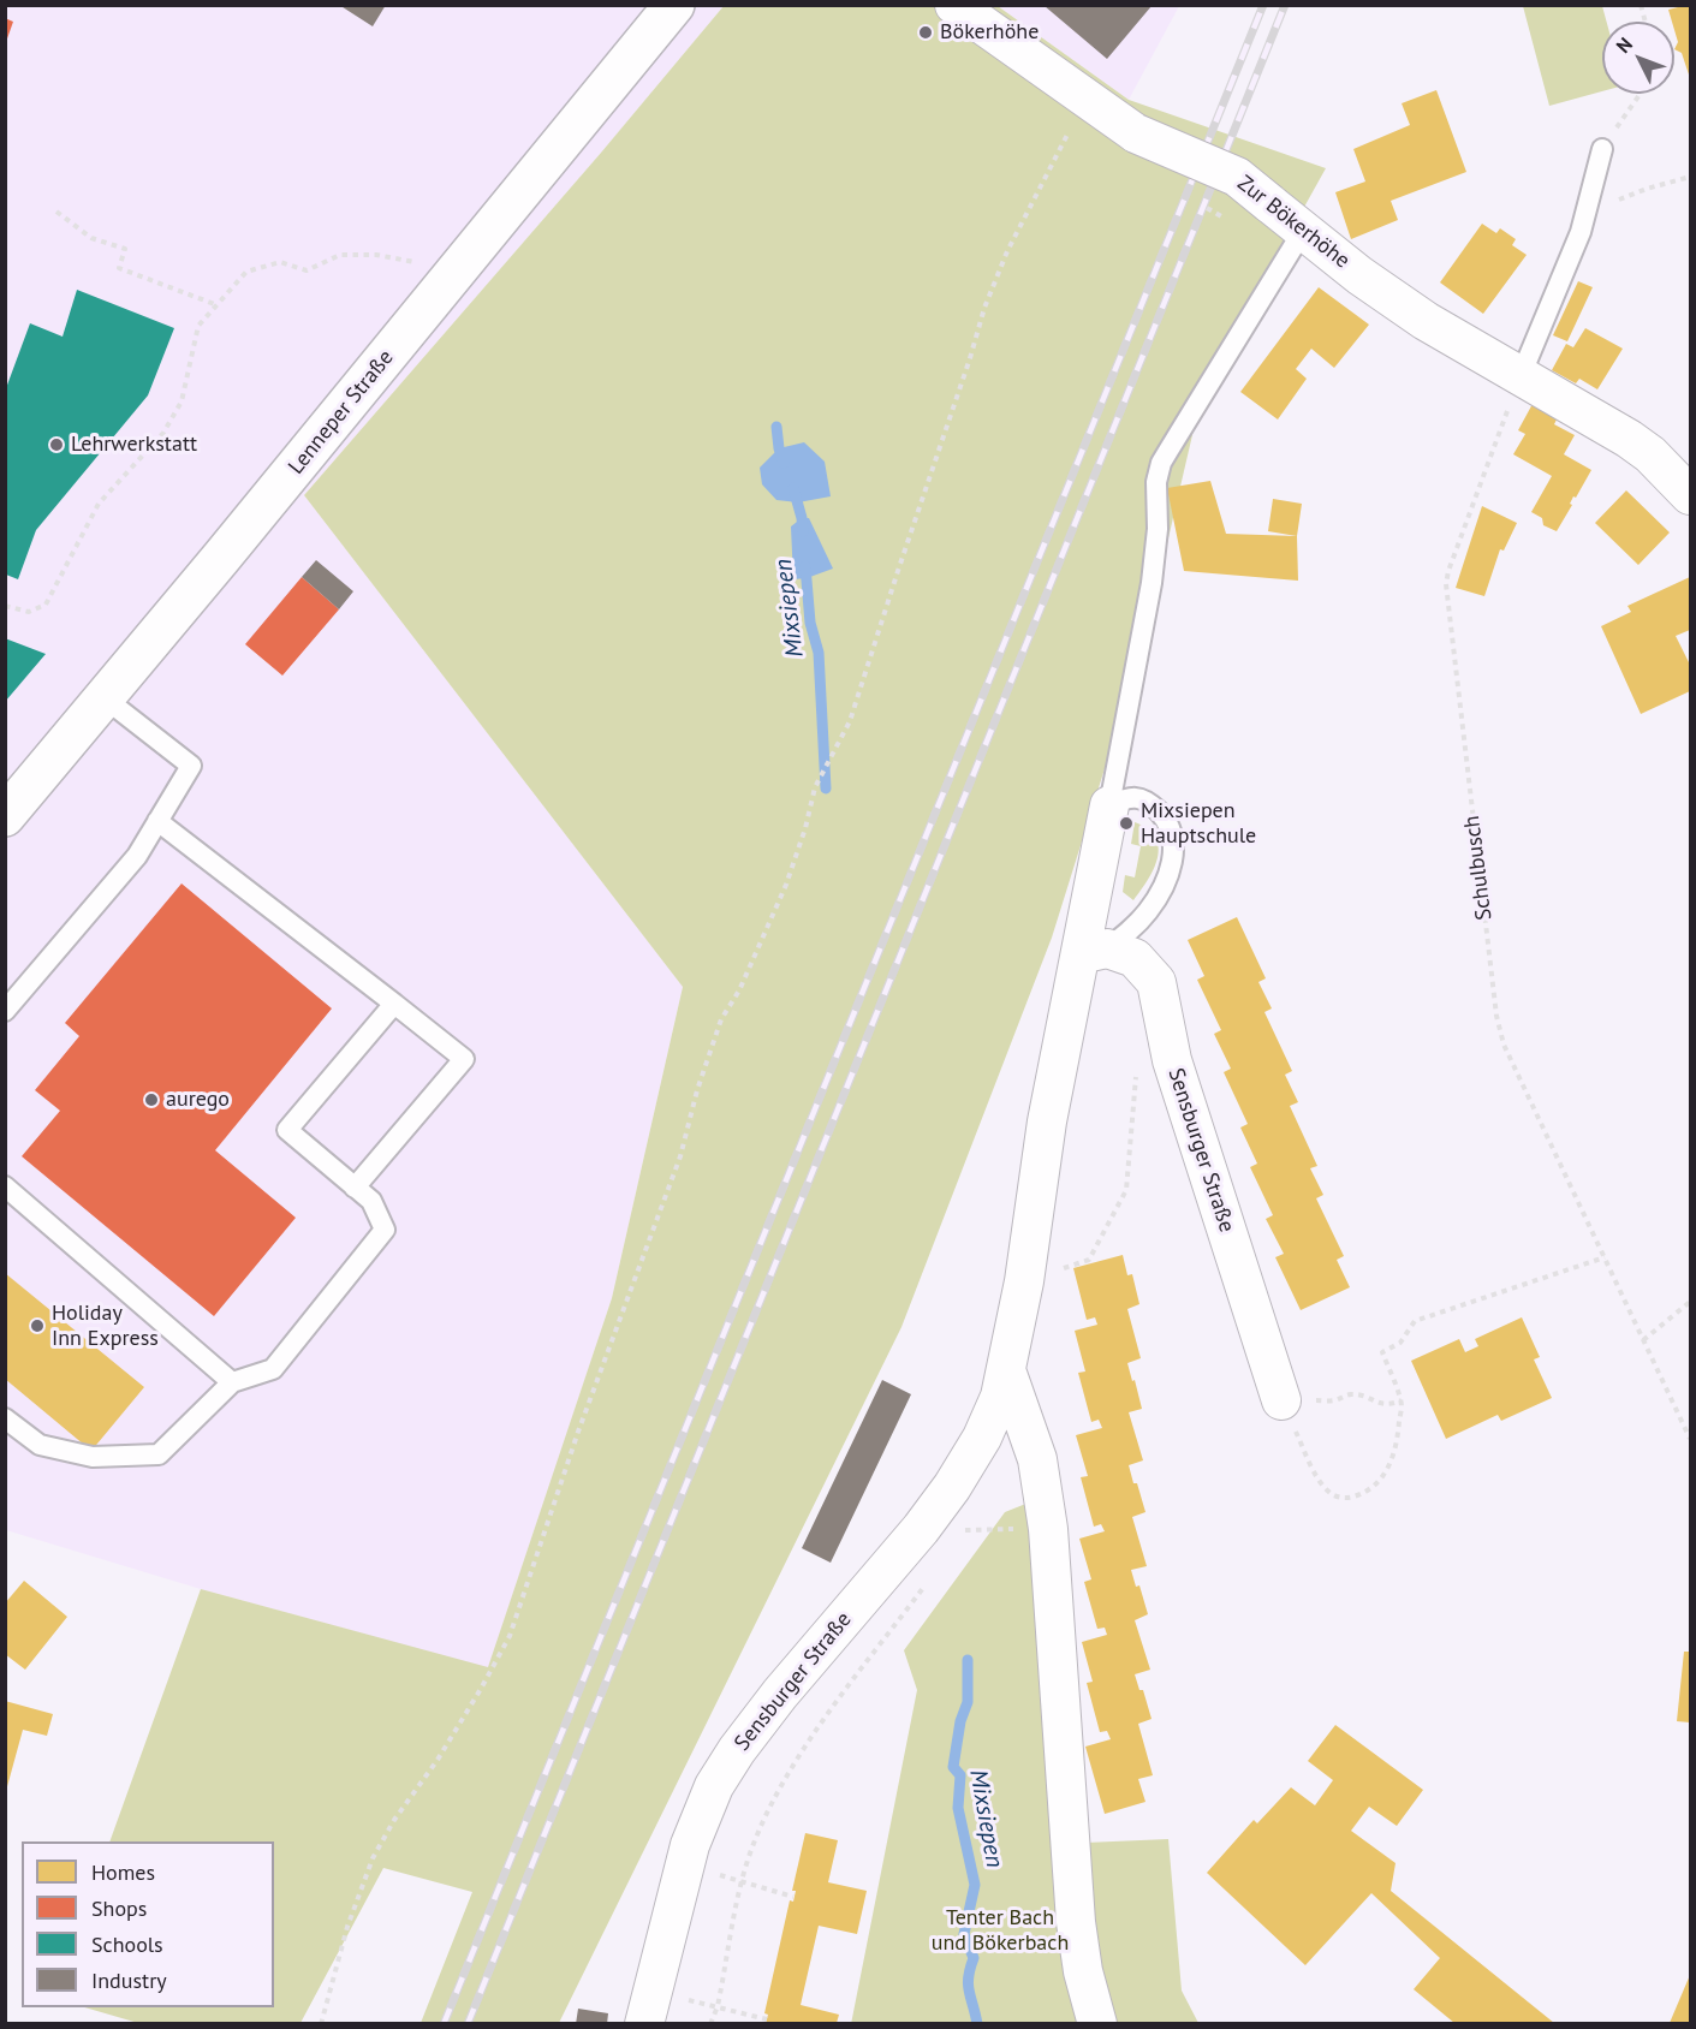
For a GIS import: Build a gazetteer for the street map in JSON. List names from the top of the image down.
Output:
{
  "streets": {
    "main road": ["Lenneper Straße"],
    "street": ["Zur Bökerhöhe", "Sensburger Straße"],
    "path": ["Schulbusch"]
  },
  "crossings": [
    ["Zur Bökerhöhe", "Schulbusch"]
  ],
  "water": ["Mixsiepen"],
  "parks": ["Tenter Bach und Bökerbach"],
  "places": [
    "Bökerhöhe",
    "Lehrwerkstatt",
    "Mixsiepen Hauptschule",
    "aurego",
    "Holiday Inn Express"
  ],
  "legend": [
    "Homes",
    "Shops",
    "Schools",
    "Industry"
  ],
  "north": "top left"
}
